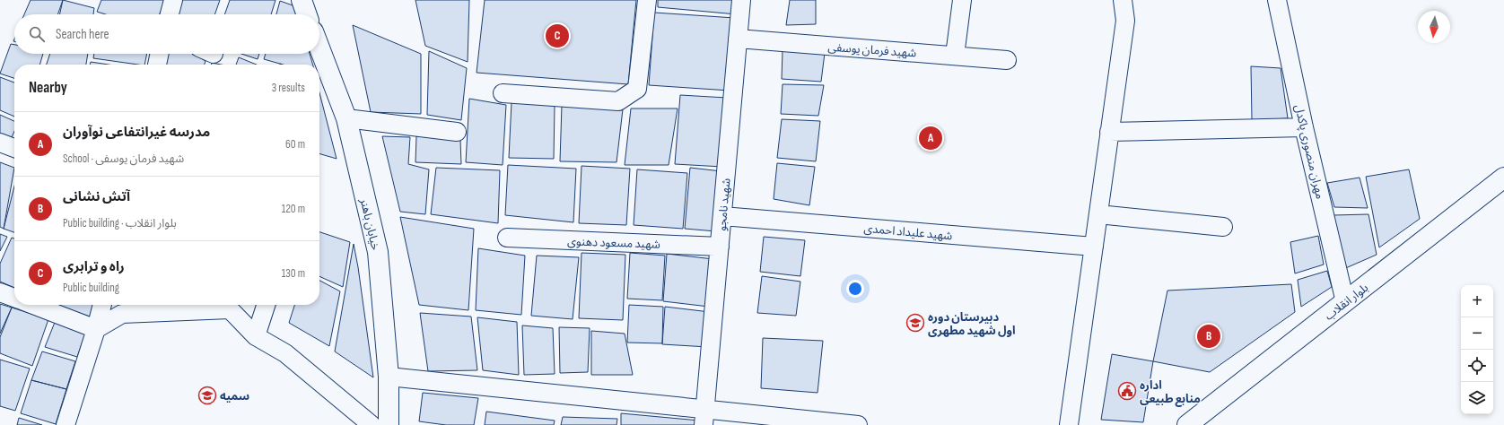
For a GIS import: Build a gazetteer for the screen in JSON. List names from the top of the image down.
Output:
{
  "streets": {
    "street": [
      "شهید فرمان یوسفی",
      "مهران منصوری پاکدل",
      "شهید نامجو",
      "خیابان باهنر",
      "شهید علیداد احمدی",
      "شهید مسعود دهنوی",
      "بلوار انقلاب"
    ]
  },
  "crossings": [
    ["شهید فرمان یوسفی", "شهید نامجو"],
    ["مهران منصوری پاکدل", "بلوار انقلاب"],
    ["شهید نامجو", "شهید علیداد احمدی"],
    ["شهید نامجو", "شهید مسعود دهنوی"]
  ],
  "places": {
    "school or university": ["دبیرستان دوره اول شهید مطهری", "سمیه"],
    "public building": ["اداره منابع طبیعی"]
  },
  "north": "bottom",
  "page": {
    "search": "Search here",
    "pins": ["C", "A", "B"],
    "heading": ["Nearby", "3 results"],
    "list": [
      {
        "mark": "A",
        "name": "مدرسه غیرانتفاعی نوآوران",
        "note": "School · شهید فرمان یوسفی",
        "value": "60 m"
      },
      {
        "mark": "B",
        "name": "آتش نشانی",
        "note": "Public building · بلوار انقلاب",
        "value": "120 m"
      },
      {
        "mark": "C",
        "name": "راه و ترابری",
        "note": "Public building",
        "value": "130 m"
      }
    ],
    "map_buttons": ["+", "−"]
  }
}
